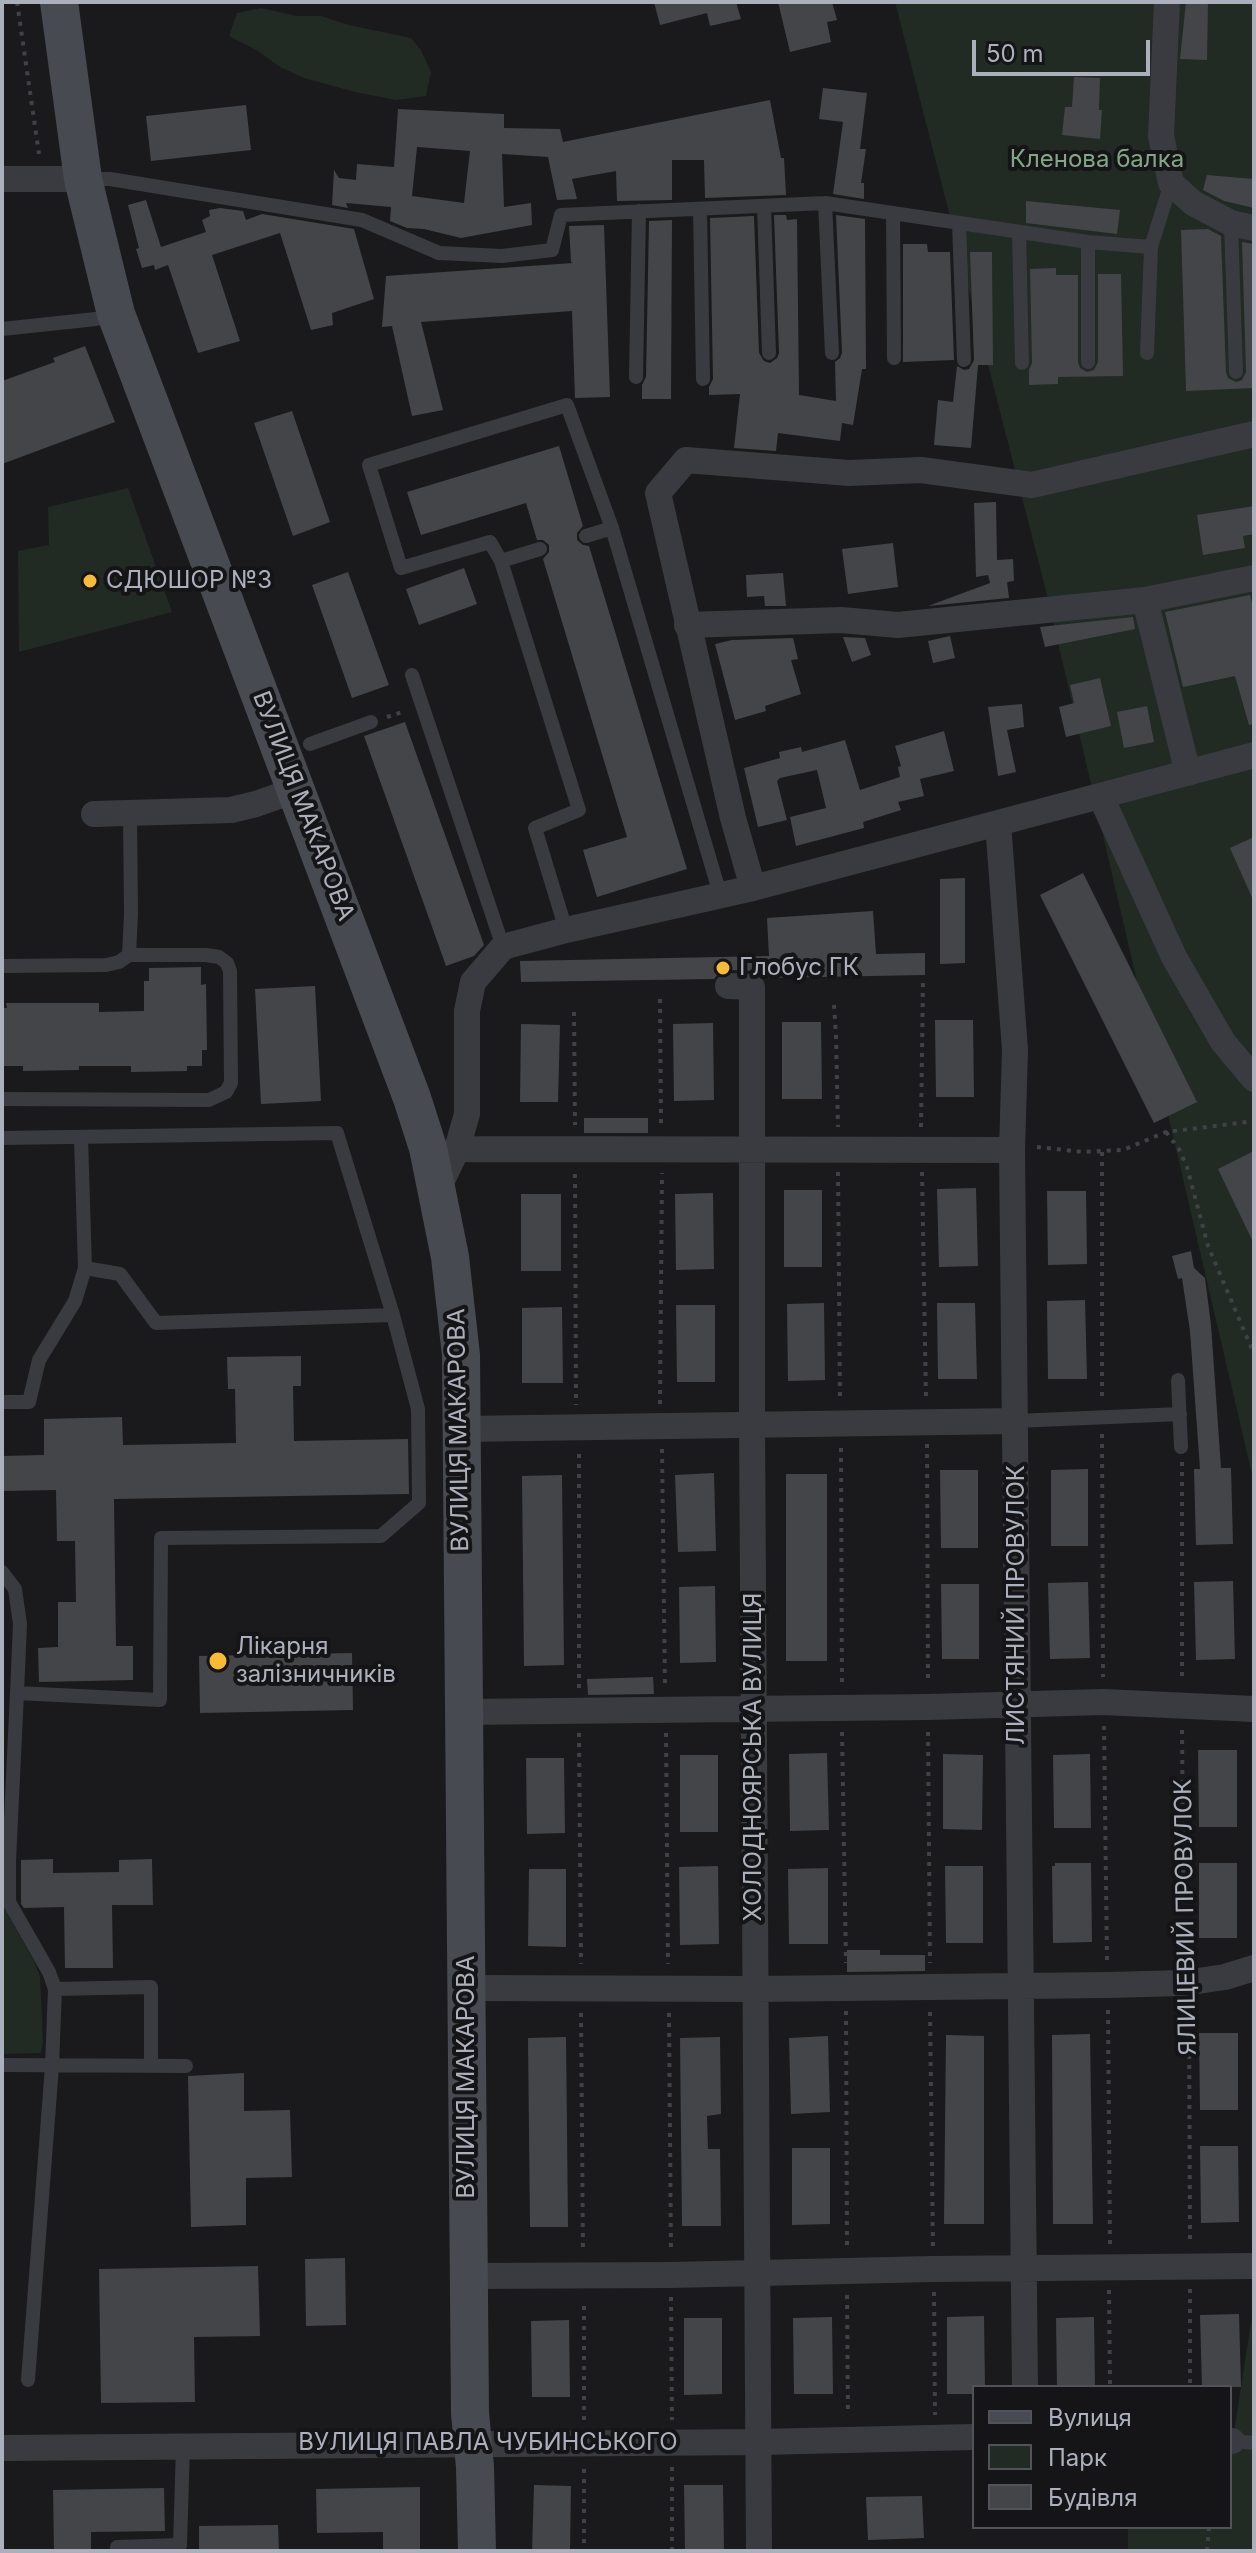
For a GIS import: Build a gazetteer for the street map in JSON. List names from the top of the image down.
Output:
{
  "streets": {
    "street": [
      "ВУЛИЦЯ МАКАРОВА",
      "ЛИСТЯНИЙ ПРОВУЛОК",
      "ХОЛОДНОЯРСЬКА ВУЛИЦЯ",
      "ВУЛИЦЯ ПАВЛА ЧУБИНСЬКОГО"
    ],
    "path": ["ЯЛИЦЕВИЙ ПРОВУЛОК"]
  },
  "crossings": [
    ["ВУЛИЦЯ МАКАРОВА", "ВУЛИЦЯ ПАВЛА ЧУБИНСЬКОГО"],
    ["ХОЛОДНОЯРСЬКА ВУЛИЦЯ", "ВУЛИЦЯ ПАВЛА ЧУБИНСЬКОГО"]
  ],
  "parks": ["Кленова балка"],
  "places": ["СДЮШОР №3", "Глобус ГК", "Лікарня залізничників"],
  "legend": ["Вулиця", "Парк", "Будівля"],
  "scale_bar": "50 m"
}
